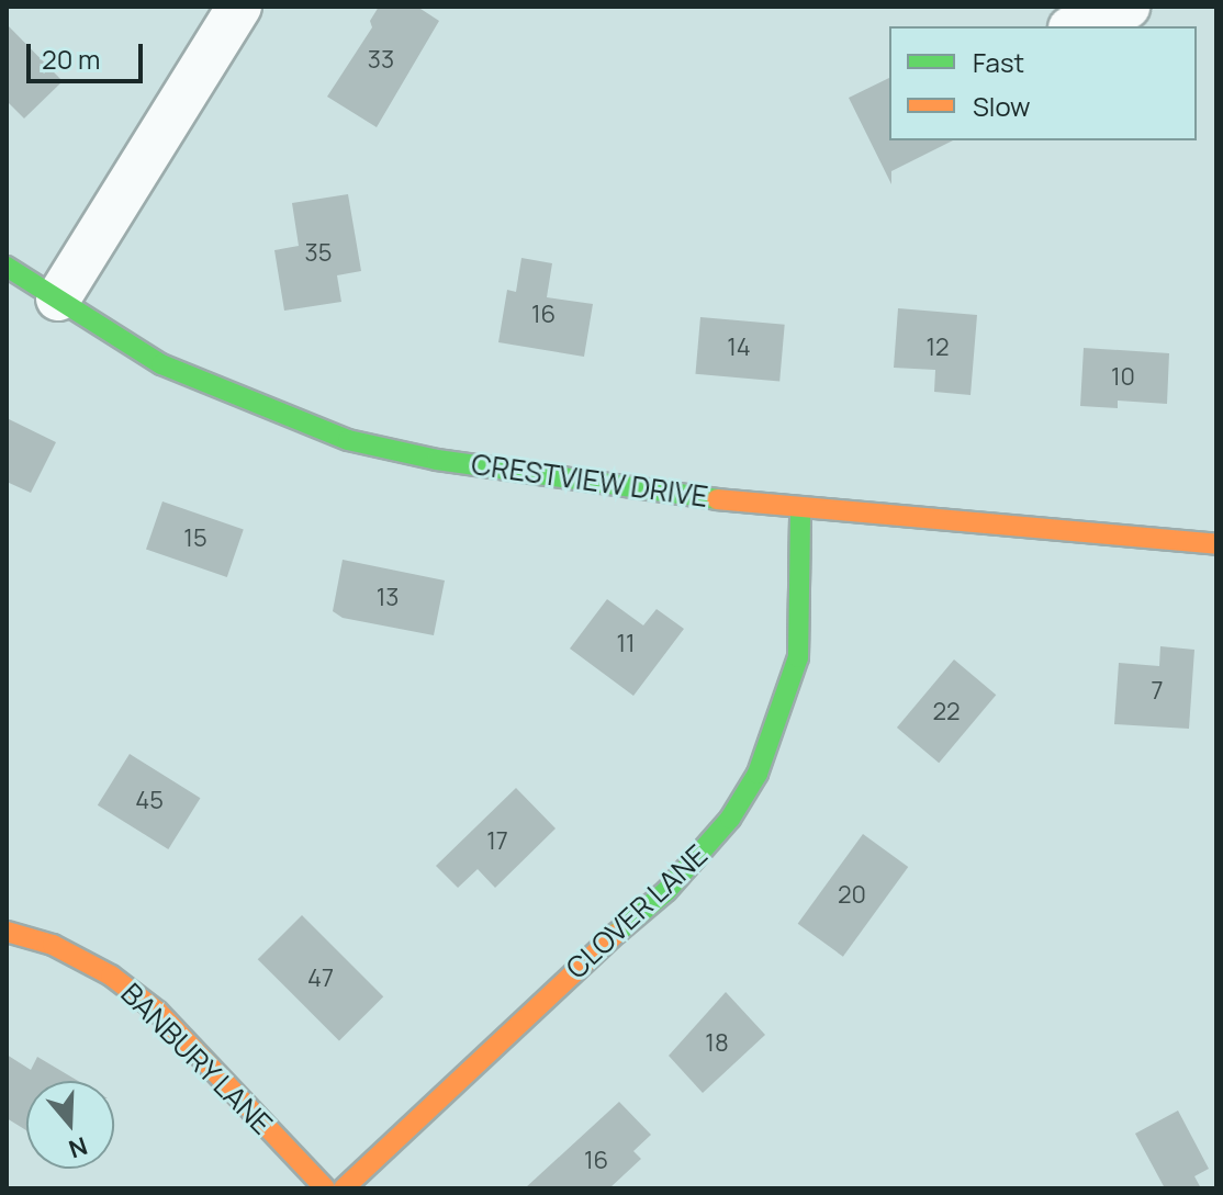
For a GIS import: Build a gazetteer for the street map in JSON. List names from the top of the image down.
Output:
{
  "streets": {
    "street": ["CRESTVIEW DRIVE", "CLOVER LANE", "BANBURY LANE"]
  },
  "crossings": [
    ["CRESTVIEW DRIVE", "CLOVER LANE"]
  ],
  "house_numbers": [
    "33",
    "35",
    "16",
    "14",
    "12",
    "10",
    "15",
    "13",
    "11",
    "7",
    "22",
    "45",
    "17",
    "20",
    "47",
    "18",
    "16"
  ],
  "legend": ["Fast", "Slow"],
  "scale_bar": "20 m",
  "north": "bottom"
}
